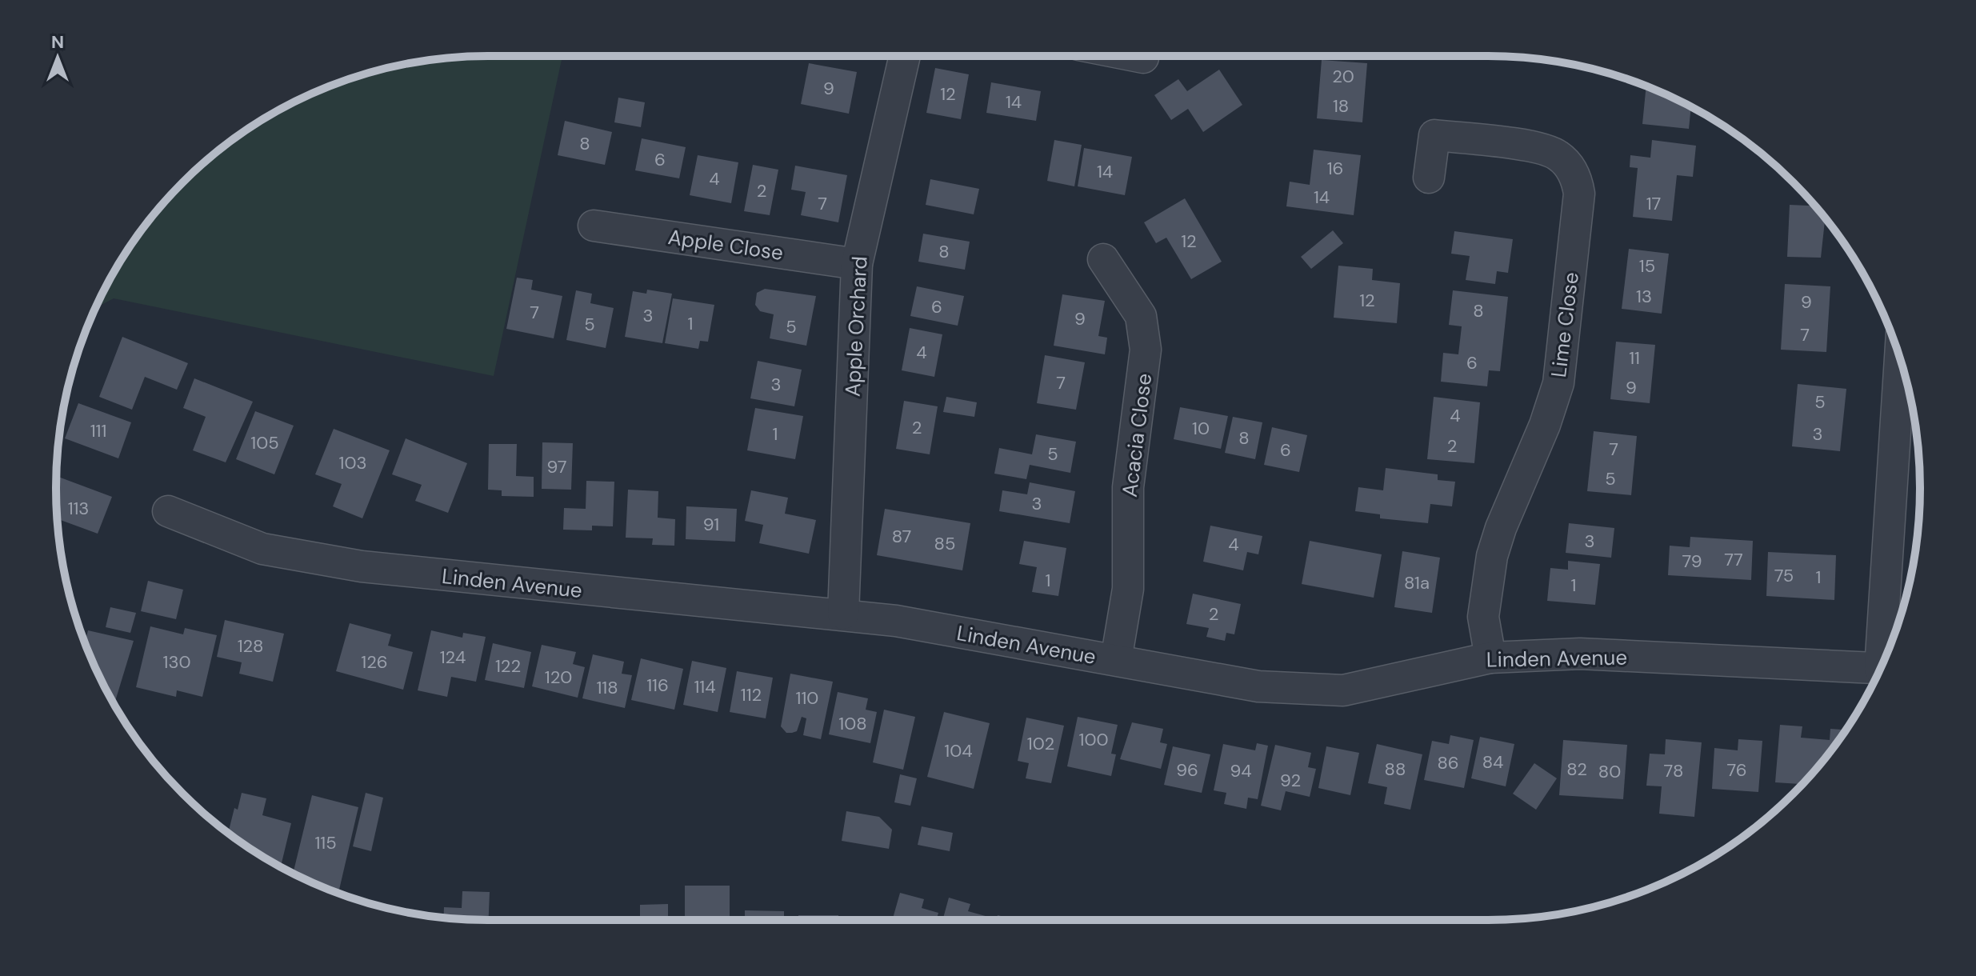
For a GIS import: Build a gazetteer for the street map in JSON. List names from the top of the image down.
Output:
{
  "streets": {
    "street": [
      "Apple Close",
      "Lime Close",
      "Apple Orchard",
      "Acacia Close",
      "Linden Avenue"
    ]
  },
  "crossings": [
    ["Apple Close", "Apple Orchard"],
    ["Lime Close", "Linden Avenue"],
    ["Apple Orchard", "Linden Avenue"],
    ["Acacia Close", "Linden Avenue"]
  ],
  "house_numbers": [
    "20",
    "9",
    "12",
    "14",
    "18",
    "8",
    "6",
    "16",
    "14",
    "4",
    "2",
    "14",
    "7",
    "17",
    "12",
    "8",
    "15",
    "13",
    "12",
    "9",
    "6",
    "8",
    "7",
    "3",
    "9",
    "1",
    "5",
    "5",
    "7",
    "4",
    "11",
    "6",
    "7",
    "3",
    "9",
    "5",
    "4",
    "2",
    "10",
    "111",
    "1",
    "3",
    "8",
    "105",
    "2",
    "7",
    "6",
    "5",
    "103",
    "97",
    "5",
    "3",
    "113",
    "91",
    "87",
    "3",
    "85",
    "4",
    "77",
    "79",
    "75",
    "1",
    "1",
    "81a",
    "1",
    "2",
    "128",
    "124",
    "130",
    "126",
    "122",
    "120",
    "116",
    "114",
    "118",
    "112",
    "110",
    "108",
    "100",
    "102",
    "104",
    "84",
    "86",
    "88",
    "82",
    "96",
    "76",
    "94",
    "78",
    "80",
    "92",
    "115"
  ],
  "north": "top"
}
